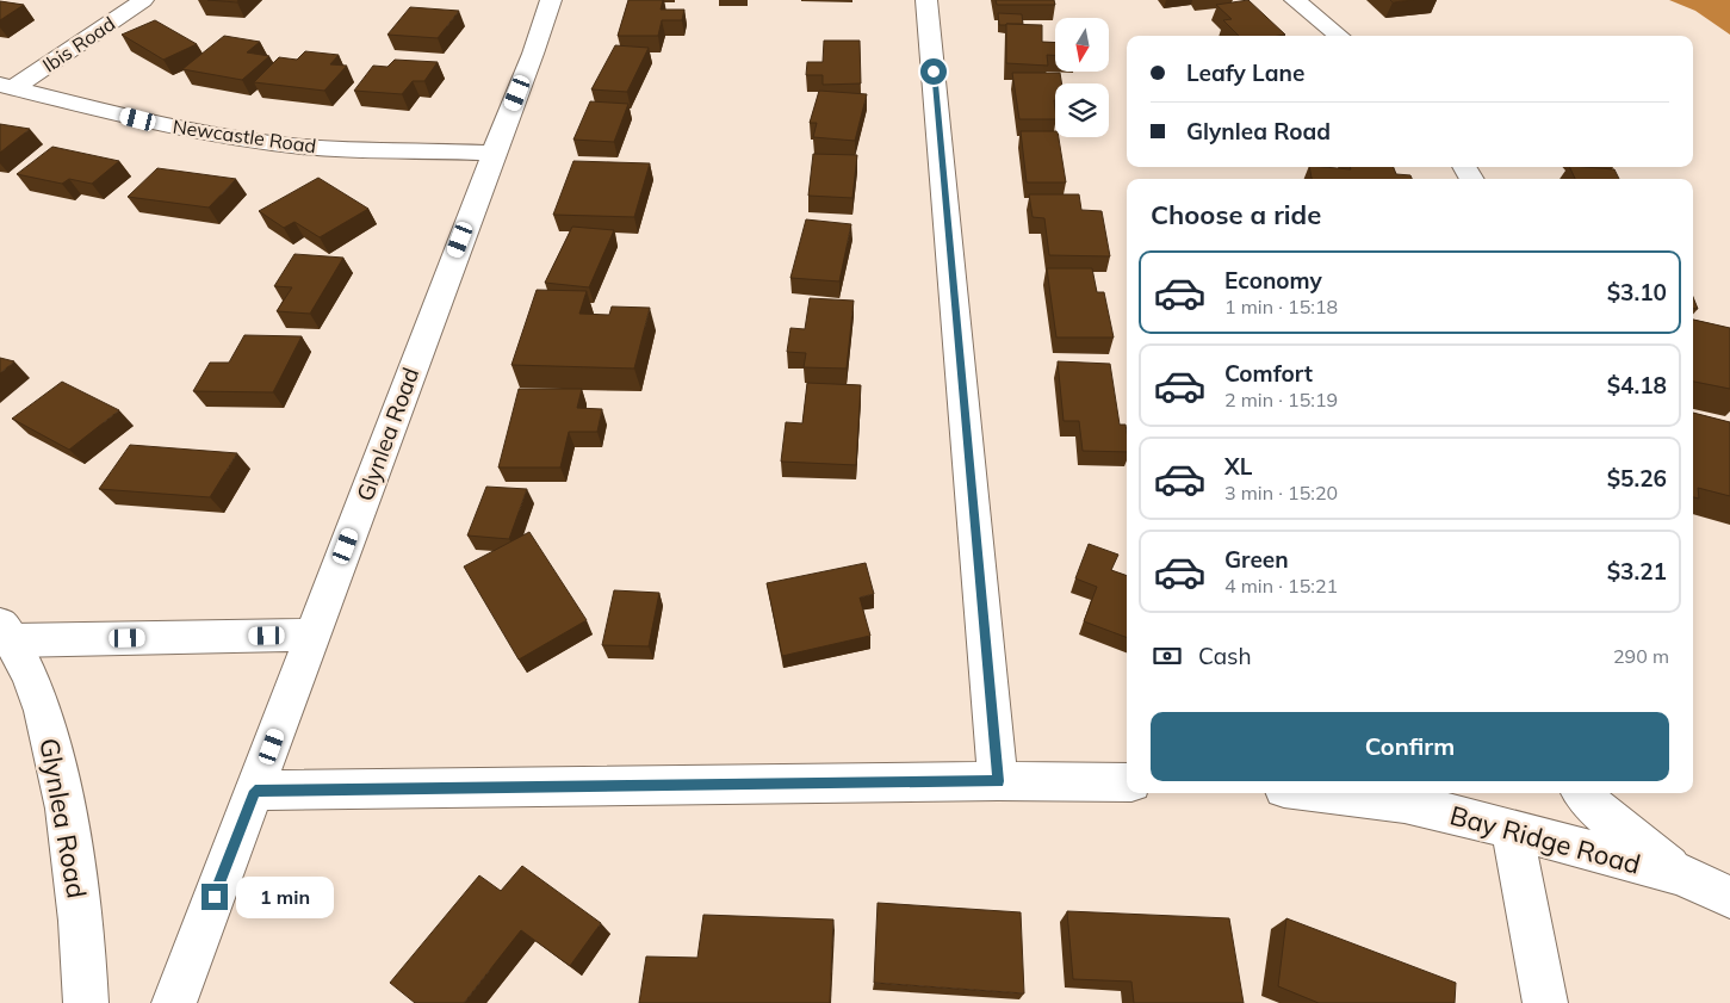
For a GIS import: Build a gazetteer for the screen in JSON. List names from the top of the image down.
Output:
{
  "streets": {
    "street": [
      "Ibis Road",
      "Newcastle Road",
      "Glynlea Road",
      "Bay Ridge Road"
    ]
  },
  "crossings": [
    ["Ibis Road", "Newcastle Road"],
    ["Newcastle Road", "Glynlea Road"]
  ],
  "north": "bottom",
  "page": {
    "banner": ["Leafy Lane", "Glynlea Road"],
    "heading": "Choose a ride",
    "list": [
      {
        "name": "Economy",
        "note": "1 min · 15:18",
        "value": "$3.10"
      },
      {
        "name": "Comfort",
        "note": "2 min · 15:19",
        "value": "$4.18"
      },
      {
        "name": "XL",
        "note": "3 min · 15:20",
        "value": "$5.26"
      },
      {
        "name": "Green",
        "note": "4 min · 15:21",
        "value": "$3.21"
      }
    ],
    "pay": ["Cash", "290 m"],
    "buttons": "Confirm",
    "bubble": "1 min"
  }
}
